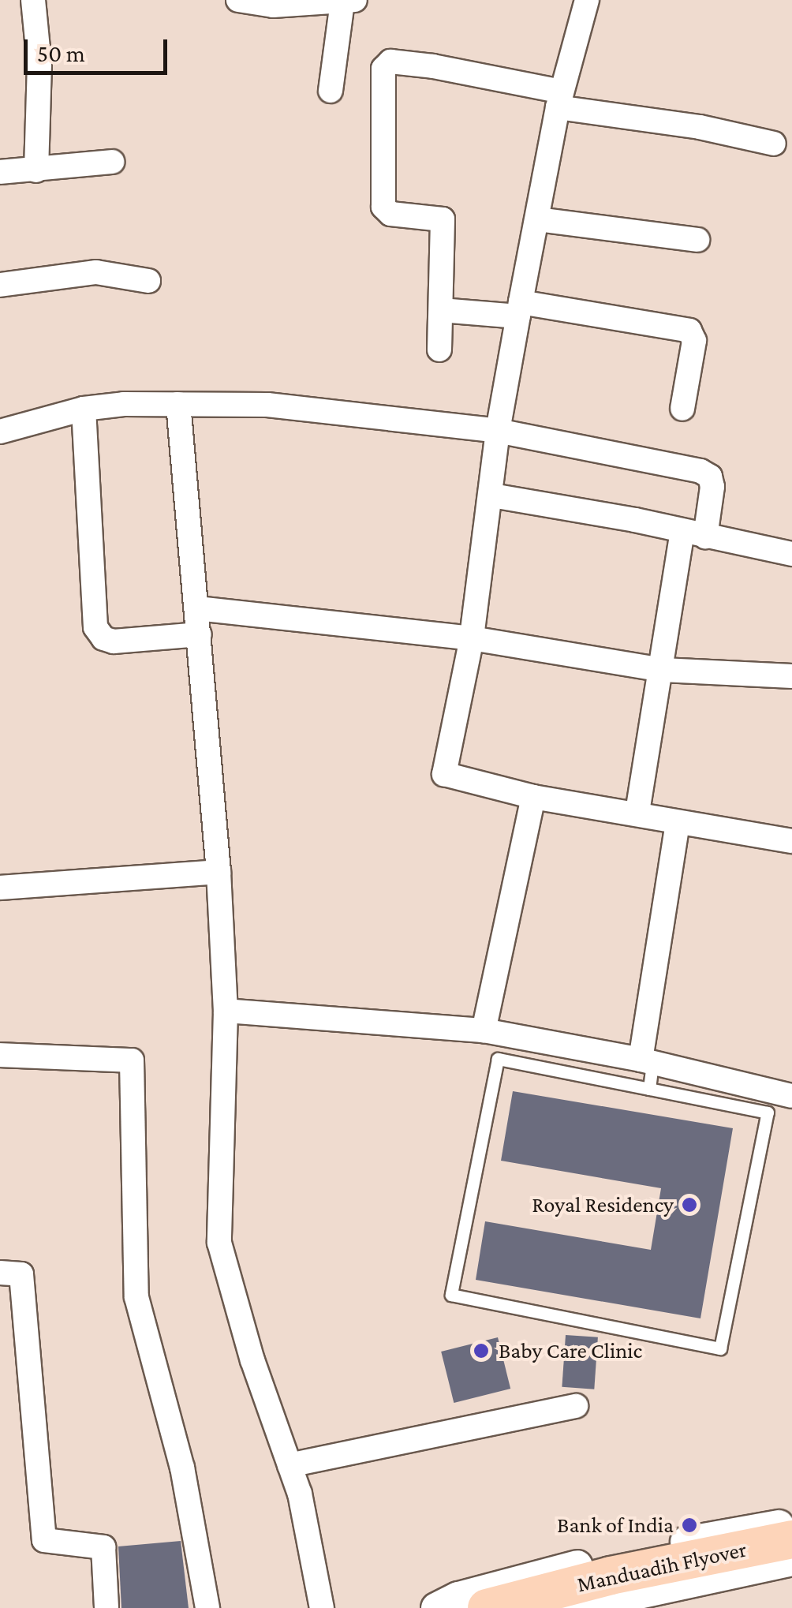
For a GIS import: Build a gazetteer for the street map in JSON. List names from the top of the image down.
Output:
{
  "streets": {
    "main road": ["Manduadih Flyover"]
  },
  "places": ["Royal Residency", "Baby Care Clinic", "Bank of India"],
  "scale_bar": "50 m"
}
